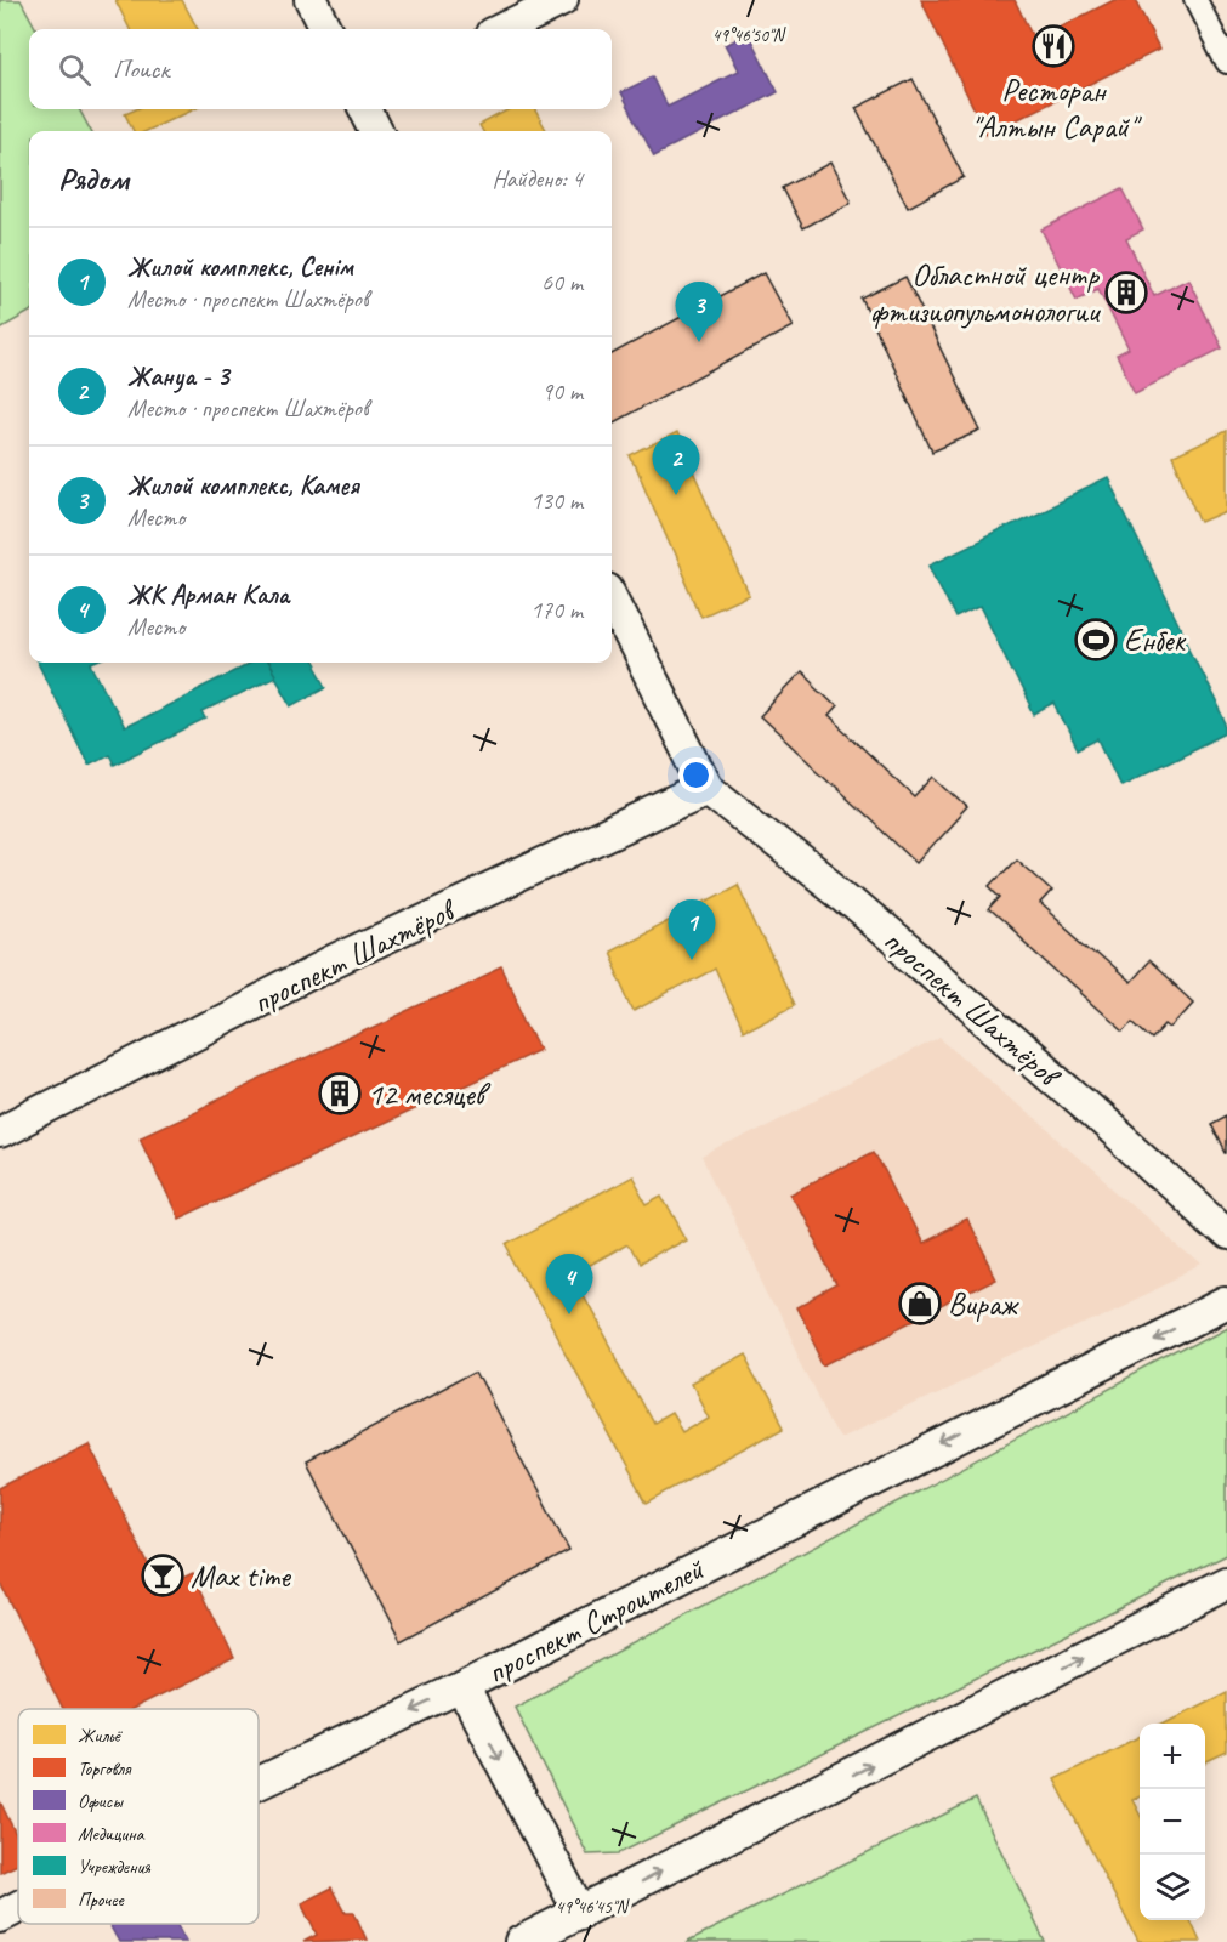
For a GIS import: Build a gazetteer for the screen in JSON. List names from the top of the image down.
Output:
{
  "streets": {
    "main road": ["проспект Шахтёров", "проспект Строителей"]
  },
  "places": {
    "restaurant": ["Ресторан \"Алтын Сарай\""],
    "building": ["Областной центр фтизиопульмонологии", "12 месяцев"],
    "sports": ["Енбек"],
    "shop": ["Вираж"],
    "bar": ["Max time"]
  },
  "legend": [
    "Жильё",
    "Торговля",
    "Офисы",
    "Медицина",
    "Учреждения",
    "Прочее"
  ],
  "page": {
    "search": "Поиск",
    "heading": ["Рядом", "Найдено: 4"],
    "list": [
      {
        "mark": "1",
        "name": "Жилой комплекс, Сенiм",
        "note": "Место · проспект Шахтёров",
        "value": "60 m"
      },
      {
        "mark": "2",
        "name": "Жануа - 3",
        "note": "Место · проспект Шахтёров",
        "value": "90 m"
      },
      {
        "mark": "3",
        "name": "Жилой комплекс, Камея",
        "note": "Место",
        "value": "130 m"
      },
      {
        "mark": "4",
        "name": "ЖК Арман Кала",
        "note": "Место",
        "value": "170 m"
      }
    ],
    "pins": [
      "3",
      "2",
      "1",
      "4"
    ],
    "map_buttons": ["+", "−"]
  },
  "coordinates": ["49°46'50\"N", "49°46'45\"N"]
}
